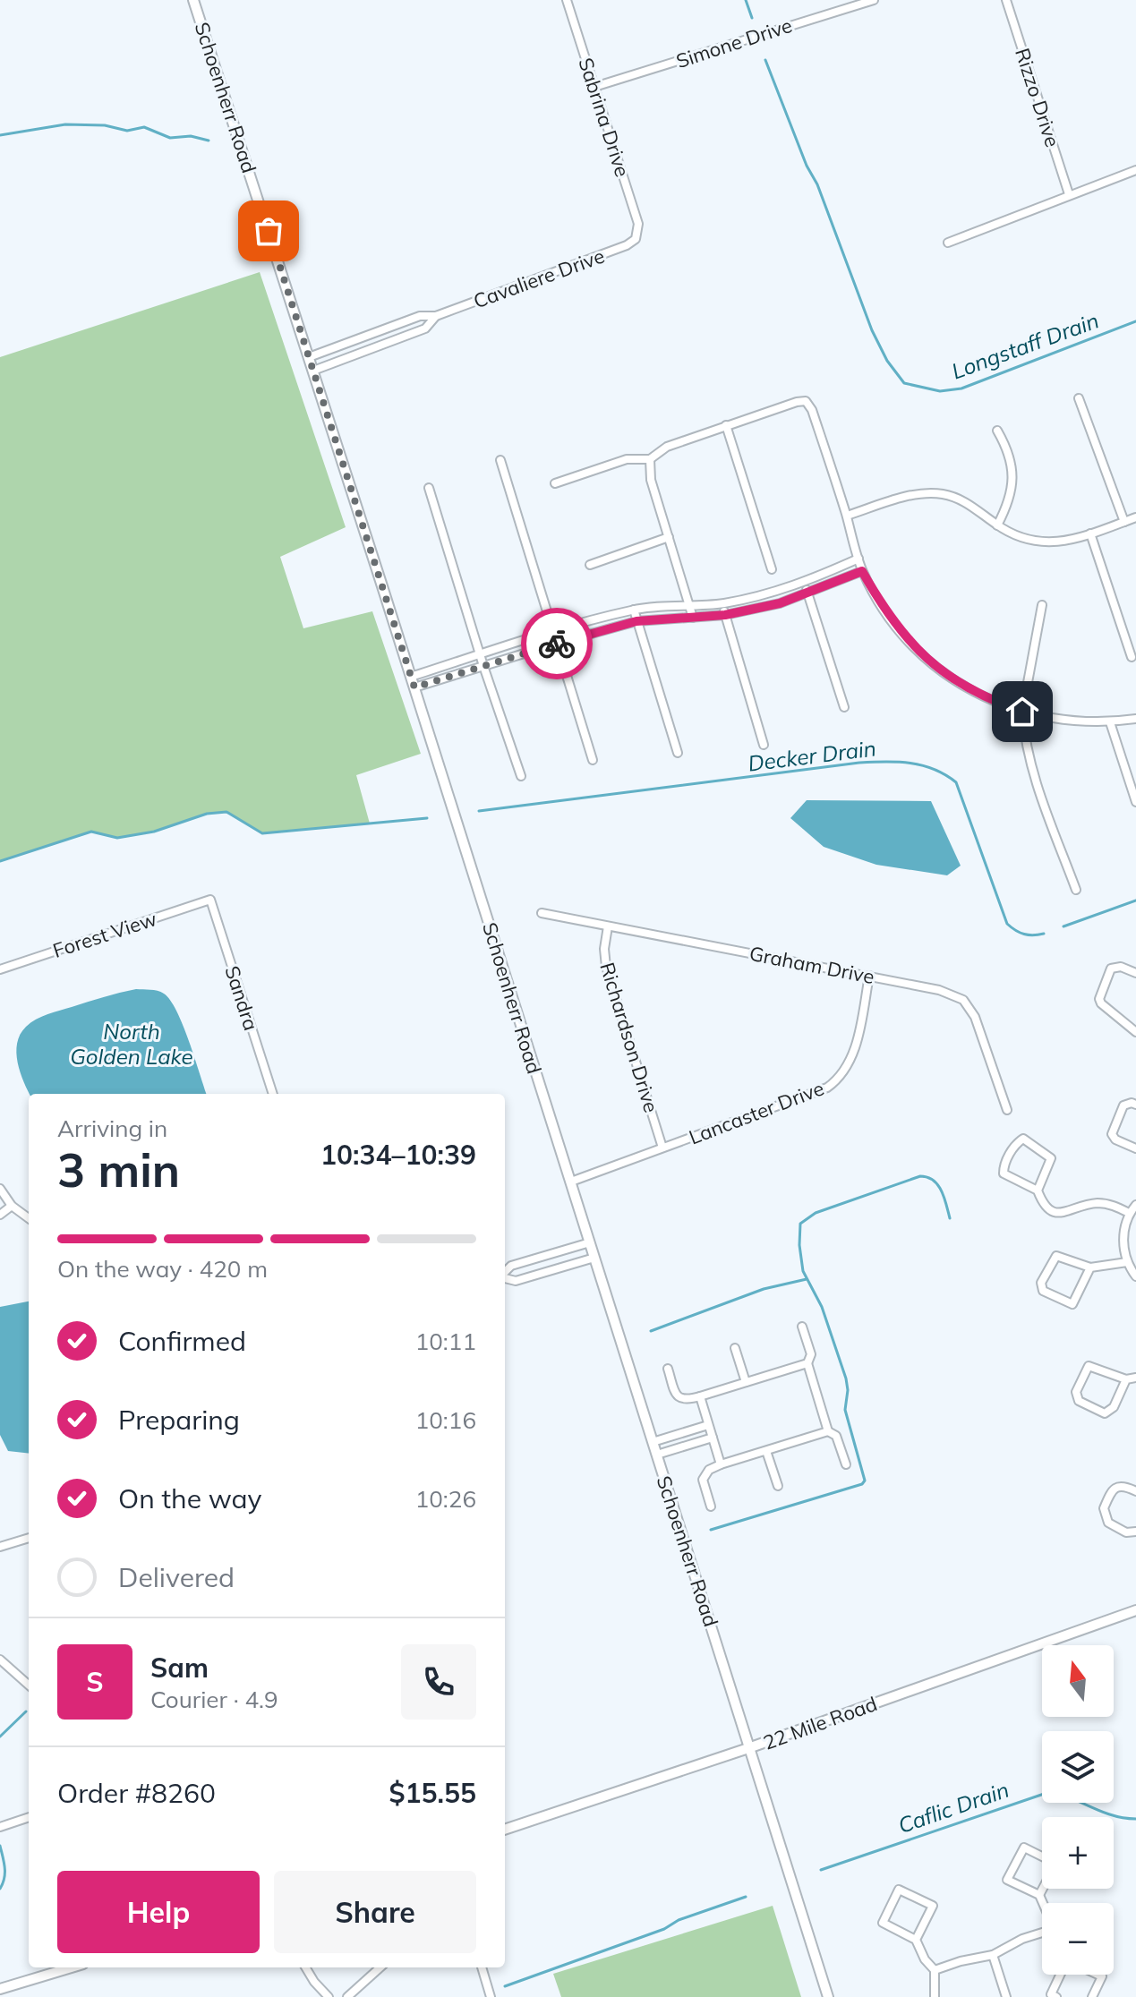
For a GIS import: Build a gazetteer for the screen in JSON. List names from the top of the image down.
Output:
{
  "streets": {
    "street": [
      "Simone Drive",
      "Schoenherr Road",
      "Rizzo Drive",
      "Sabrina Drive",
      "Cavaliere Drive",
      "Forest View",
      "Graham Drive",
      "Sandra",
      "Richardson Drive",
      "Lancaster Drive",
      "22 Mile Road"
    ]
  },
  "crossings": [
    ["Simone Drive", "Sabrina Drive"],
    ["Schoenherr Road", "Cavaliere Drive"],
    ["Schoenherr Road", "Lancaster Drive"],
    ["Schoenherr Road", "22 Mile Road"],
    ["Sabrina Drive", "Cavaliere Drive"],
    ["Forest View", "Sandra"],
    ["Graham Drive", "Richardson Drive"],
    ["Graham Drive", "Lancaster Drive"],
    ["Richardson Drive", "Lancaster Drive"]
  ],
  "water": [
    "Longstaff Drain",
    "Decker Drain",
    "North Golden Lake",
    "Caflic Drain"
  ],
  "north": "top",
  "page": {
    "heading": ["3 min", "Arriving in", "10:34–10:39"],
    "panel": [
      "Sam",
      "Courier · 4.9",
      "Order #8260",
      "$15.55"
    ],
    "bar": "On the way · 420 m",
    "list": [
      ["Confirmed", "10:11"],
      ["Preparing", "10:16"],
      ["On the way", "10:26"],
      "Delivered"
    ],
    "round": "S",
    "map_buttons": ["+", "−"],
    "buttons": ["Help", "Share"]
  }
}
